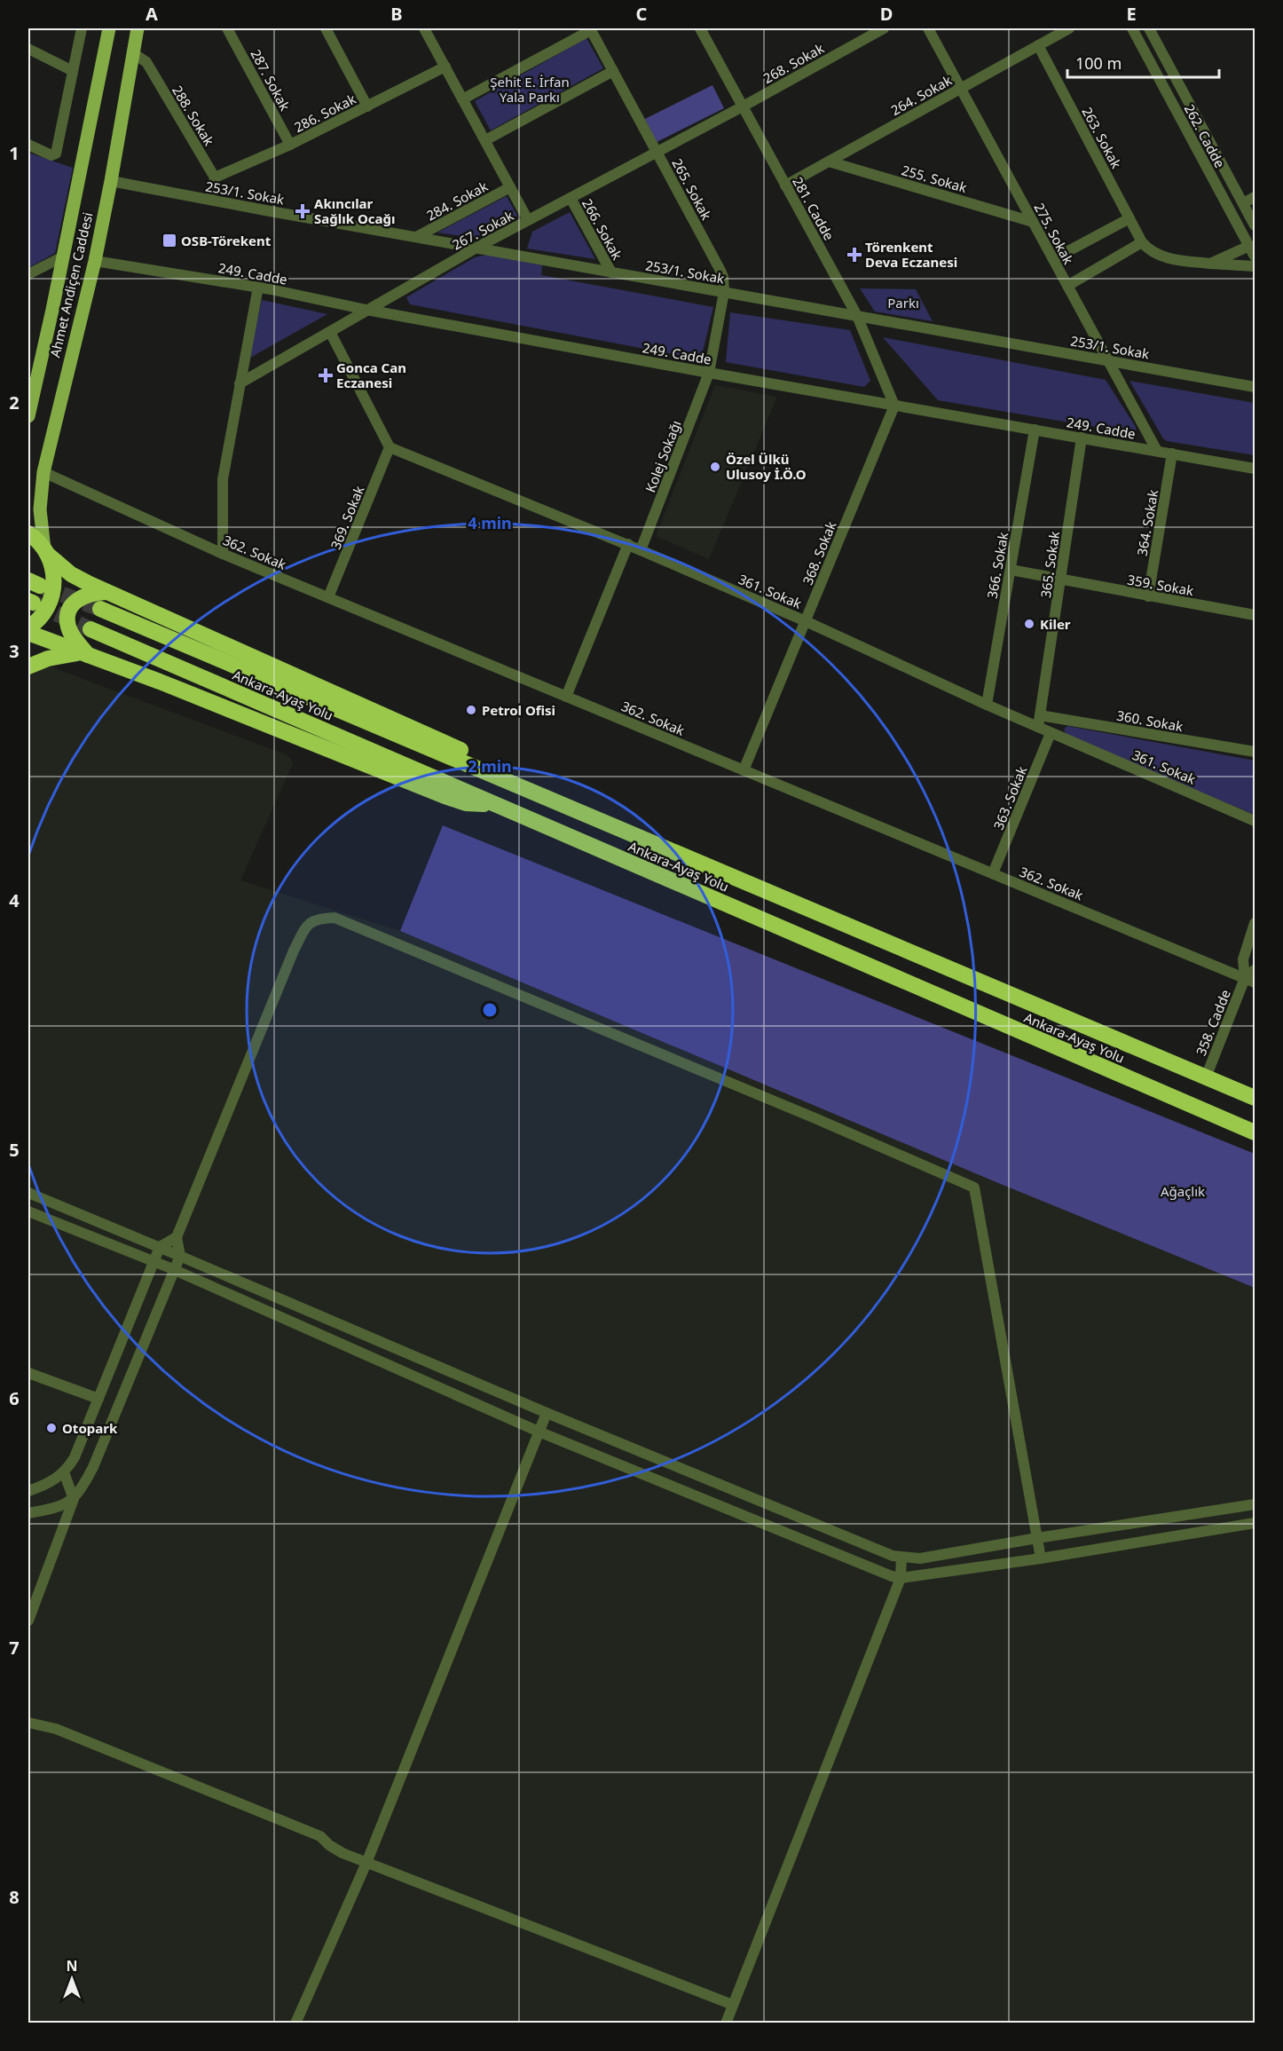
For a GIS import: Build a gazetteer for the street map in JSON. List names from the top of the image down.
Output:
{
  "streets": {
    "highway": ["Ankara-Ayaş Yolu"],
    "main road": ["Ahmet Andiçen Caddesi"],
    "street": [
      "268. Sokak",
      "287. Sokak",
      "264. Sokak",
      "286. Sokak",
      "288. Sokak",
      "262. Cadde",
      "263. Sokak",
      "255. Sokak",
      "265. Sokak",
      "253/1. Sokak",
      "284. Sokak",
      "281. Cadde",
      "266. Sokak",
      "267. Sokak",
      "275. Sokak",
      "249. Cadde",
      "Kolej Sokağı",
      "369. Sokak",
      "364. Sokak",
      "362. Sokak",
      "368. Sokak",
      "365. Sokak",
      "366. Sokak",
      "359. Sokak",
      "361. Sokak",
      "360. Sokak",
      "363. Sokak",
      "358. Cadde"
    ]
  },
  "crossings": [
    ["268. Sokak", "281. Cadde"],
    ["268. Sokak", "267. Sokak"],
    ["287. Sokak", "286. Sokak"],
    ["264. Sokak", "263. Sokak"],
    ["264. Sokak", "255. Sokak"],
    ["264. Sokak", "281. Cadde"],
    ["264. Sokak", "275. Sokak"],
    ["286. Sokak", "288. Sokak"],
    ["286. Sokak", "284. Sokak"],
    ["288. Sokak", "Ahmet Andiçen Caddesi"],
    ["255. Sokak", "275. Sokak"],
    ["265. Sokak", "253/1. Sokak"],
    ["265. Sokak", "267. Sokak"],
    ["265. Sokak", "249. Cadde"],
    ["265. Sokak", "Kolej Sokağı"],
    ["253/1. Sokak", "284. Sokak"],
    ["253/1. Sokak", "281. Cadde"],
    ["253/1. Sokak", "266. Sokak"],
    ["253/1. Sokak", "267. Sokak"],
    ["253/1. Sokak", "275. Sokak"],
    ["253/1. Sokak", "Ahmet Andiçen Caddesi"],
    ["284. Sokak", "267. Sokak"],
    ["281. Cadde", "267. Sokak"],
    ["281. Cadde", "249. Cadde"],
    ["281. Cadde", "368. Sokak"],
    ["266. Sokak", "267. Sokak"],
    ["267. Sokak", "249. Cadde"],
    ["275. Sokak", "249. Cadde"],
    ["249. Cadde", "Ahmet Andiçen Caddesi"],
    ["249. Cadde", "Kolej Sokağı"],
    ["249. Cadde", "364. Sokak"],
    ["249. Cadde", "368. Sokak"],
    ["249. Cadde", "365. Sokak"],
    ["249. Cadde", "366. Sokak"],
    ["Ahmet Andiçen Caddesi", "362. Sokak"],
    ["Kolej Sokağı", "361. Sokak"],
    ["369. Sokak", "362. Sokak"],
    ["369. Sokak", "361. Sokak"],
    ["364. Sokak", "359. Sokak"],
    ["362. Sokak", "368. Sokak"],
    ["362. Sokak", "363. Sokak"],
    ["362. Sokak", "358. Cadde"],
    ["368. Sokak", "361. Sokak"],
    ["365. Sokak", "359. Sokak"],
    ["365. Sokak", "361. Sokak"],
    ["365. Sokak", "360. Sokak"],
    ["366. Sokak", "359. Sokak"],
    ["366. Sokak", "361. Sokak"],
    ["361. Sokak", "363. Sokak"],
    ["Ankara-Ayaş Yolu", "358. Cadde"]
  ],
  "parks": ["Şehit E. İrfan Yala Parkı", "Parkı", "Ağaçlık"],
  "places": {
    "health": ["Akıncılar Sağlık Ocağı", "Törenkent Deva Eczanesi", "Gonca Can Eczanesi"],
    "transit": ["OSB-Törekent"],
    "other": [
      "Özel Ülkü Ulusoy İ.Ö.O",
      "Kiler",
      "Petrol Ofisi",
      "Otopark"
    ]
  },
  "scale_bar": "100 m",
  "north": "top",
  "grid": {
    "columns": [
      "A",
      "B",
      "C",
      "D",
      "E"
    ],
    "rows": [
      "1",
      "2",
      "3",
      "4",
      "5",
      "6",
      "7",
      "8"
    ]
  },
  "rings": ["4 min", "2 min"]
}
